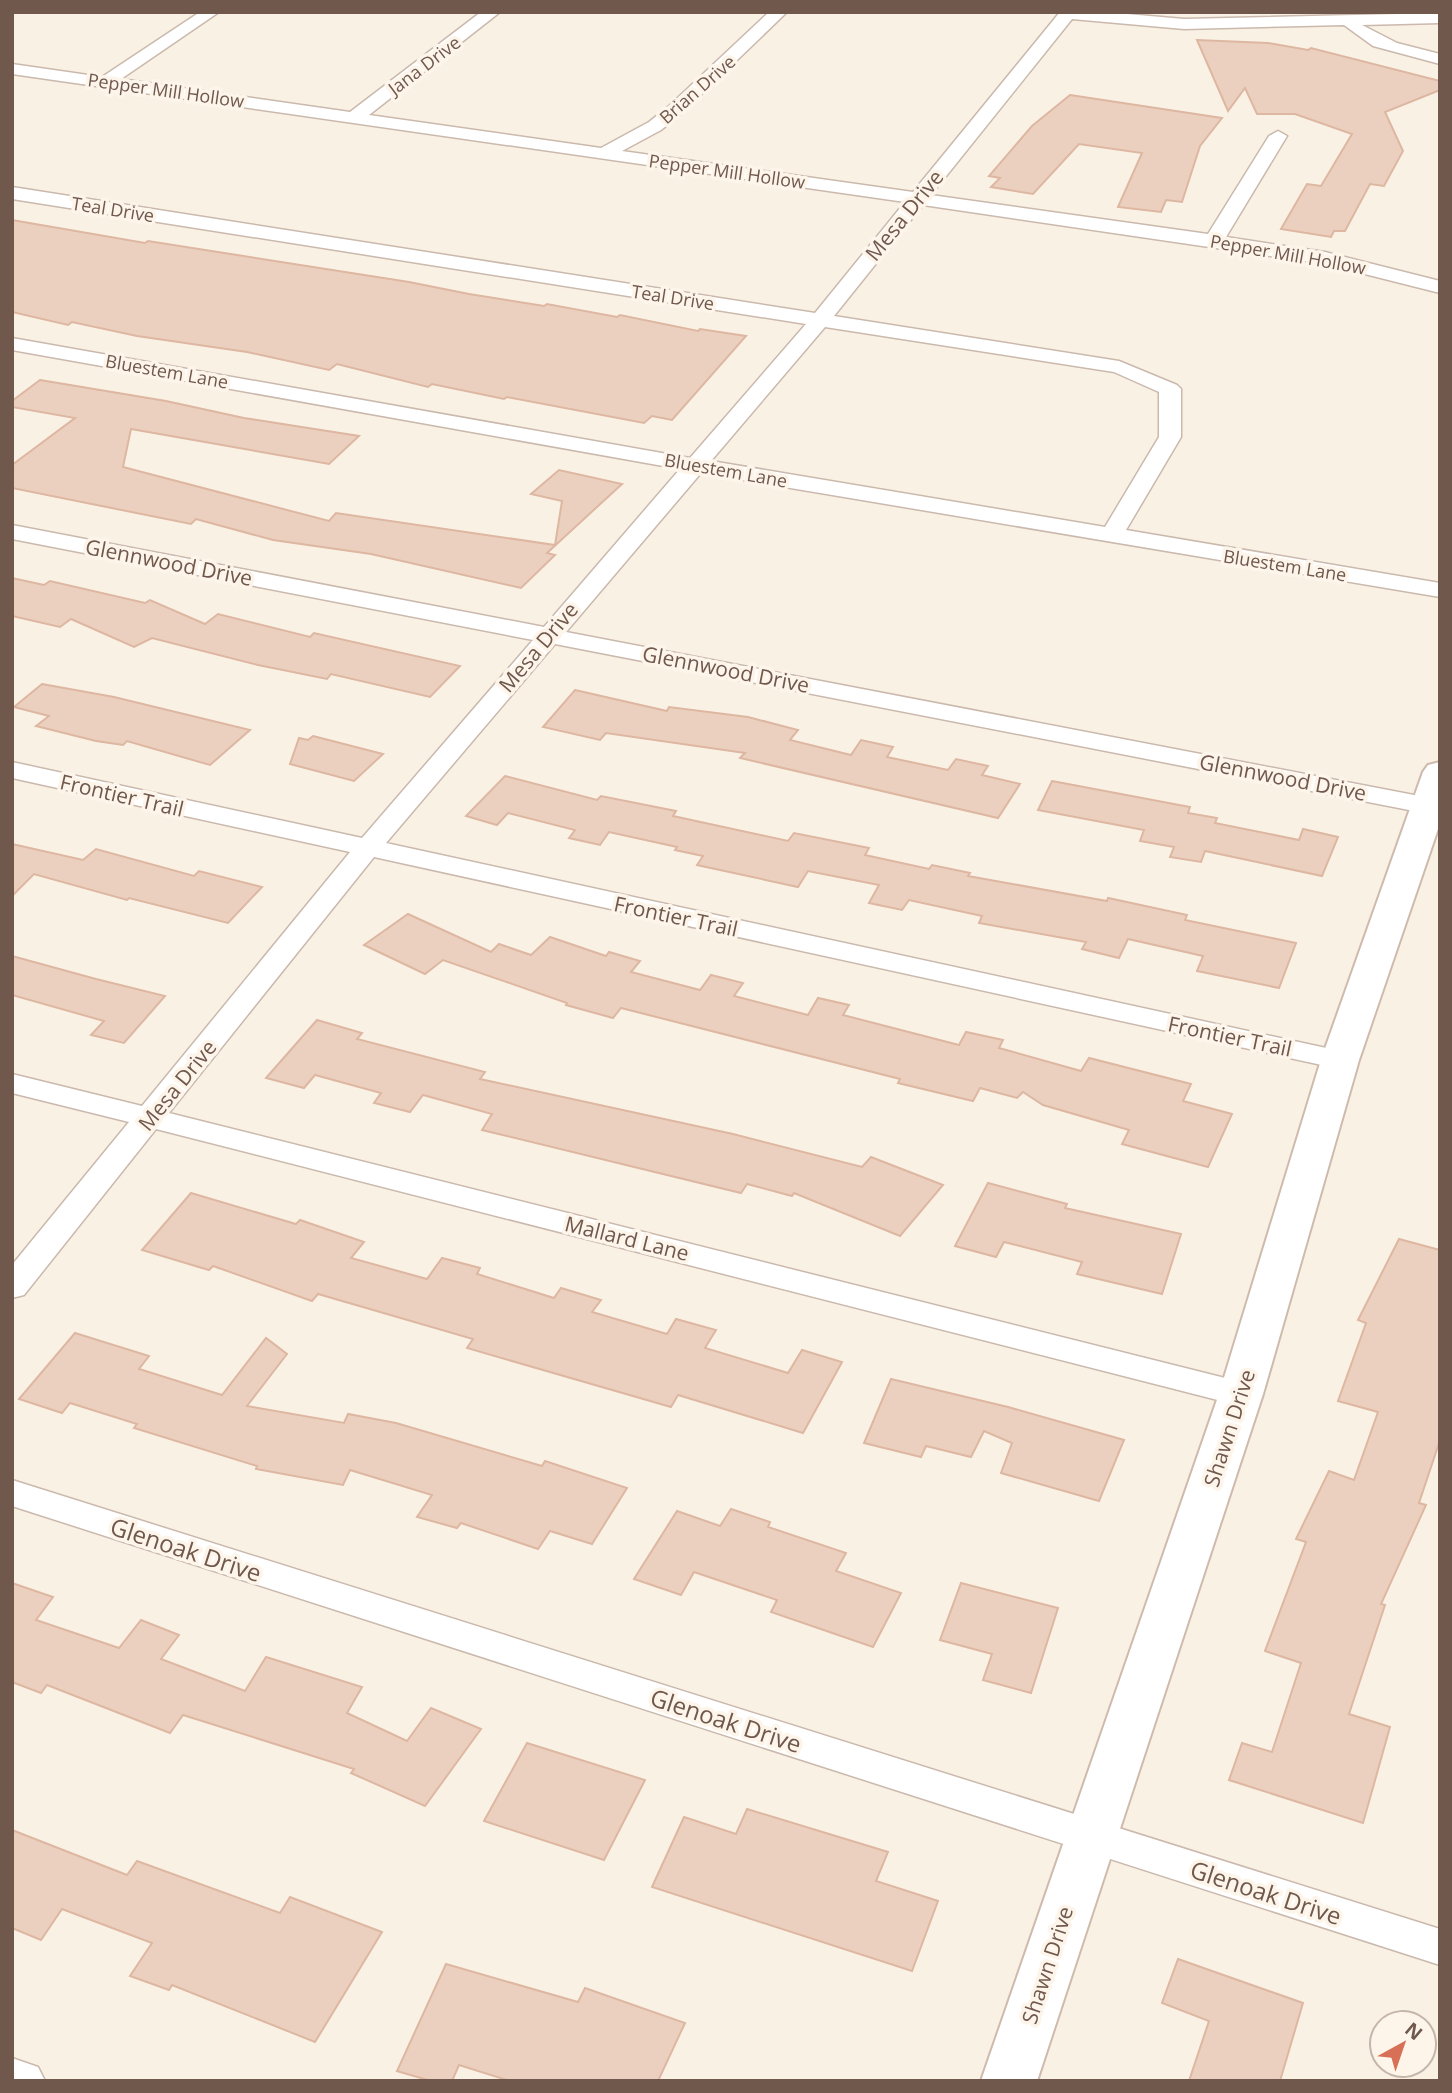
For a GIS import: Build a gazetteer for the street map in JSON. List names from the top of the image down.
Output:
{
  "streets": {
    "street": [
      "Jana Drive",
      "Brian Drive",
      "Pepper Mill Hollow",
      "Teal Drive",
      "Mesa Drive",
      "Bluestem Lane",
      "Glennwood Drive",
      "Frontier Trail",
      "Mallard Lane",
      "Shawn Drive",
      "Glenoak Drive"
    ]
  },
  "crossings": [
    ["Jana Drive", "Pepper Mill Hollow"],
    ["Brian Drive", "Pepper Mill Hollow"],
    ["Pepper Mill Hollow", "Mesa Drive"],
    ["Teal Drive", "Mesa Drive"],
    ["Teal Drive", "Bluestem Lane"],
    ["Mesa Drive", "Bluestem Lane"],
    ["Mesa Drive", "Glennwood Drive"],
    ["Mesa Drive", "Frontier Trail"],
    ["Mesa Drive", "Mallard Lane"],
    ["Glennwood Drive", "Shawn Drive"],
    ["Frontier Trail", "Shawn Drive"],
    ["Mallard Lane", "Shawn Drive"],
    ["Shawn Drive", "Glenoak Drive"]
  ],
  "north": "top right"
}
